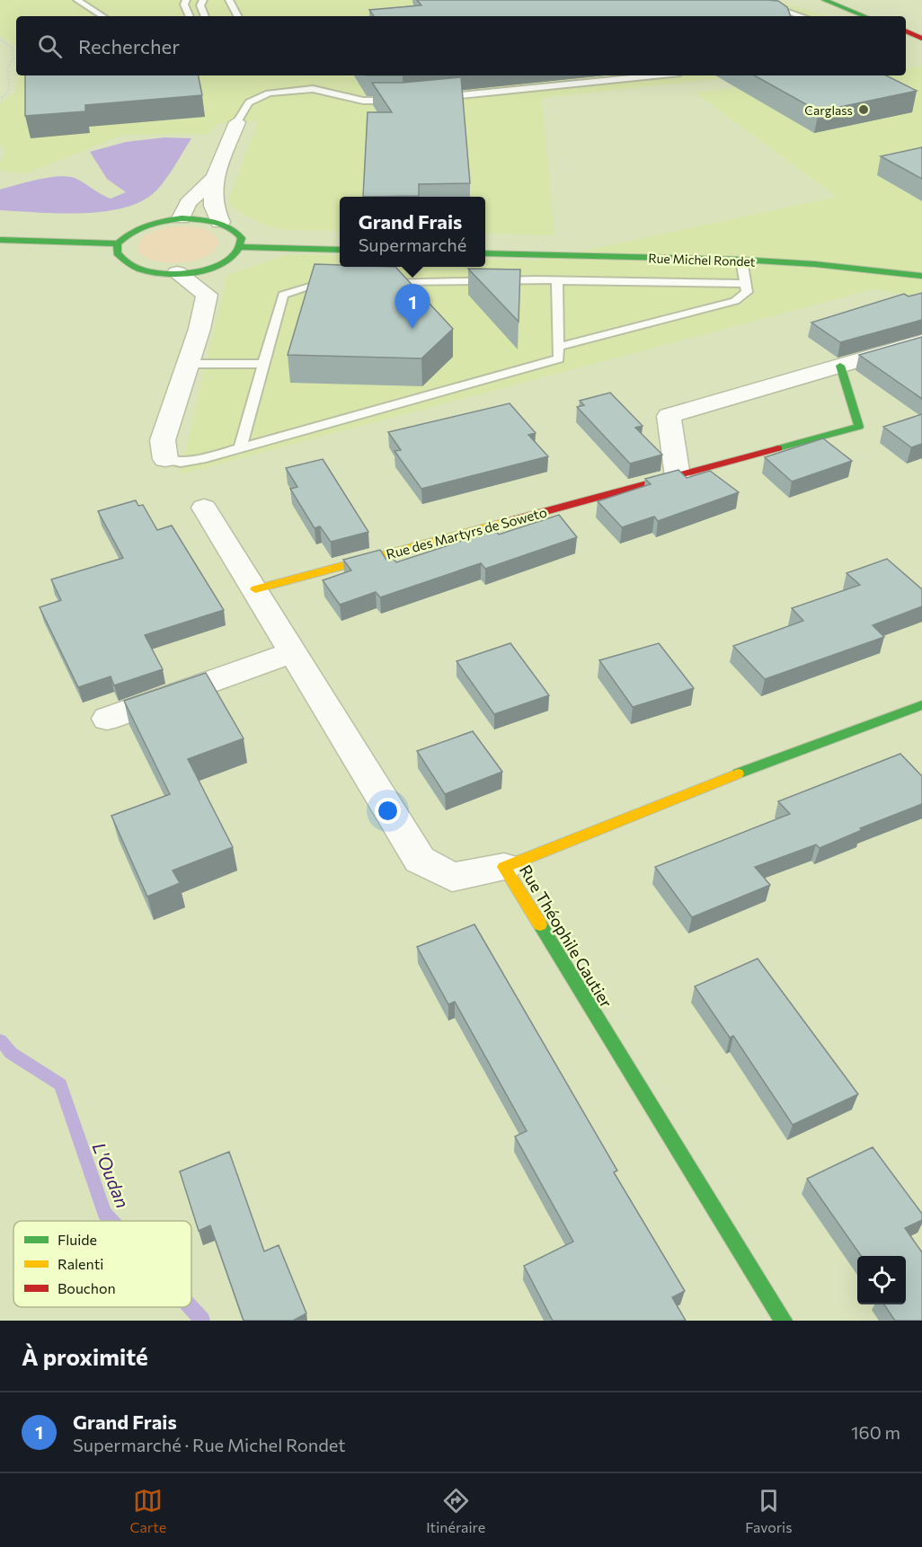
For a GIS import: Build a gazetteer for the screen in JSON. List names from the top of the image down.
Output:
{
  "streets": {
    "street": ["Rue Michel Rondet", "Rue des Martyrs de Soweto", "Rue Théophile Gautier"]
  },
  "water": ["L'Oudan"],
  "places": ["Carglass"],
  "legend": ["Fluide", "Ralenti", "Bouchon"],
  "page": {
    "search": "Rechercher",
    "popup": ["Grand Frais", "Supermarché"],
    "pins": "1",
    "heading": "À proximité",
    "list": [
      {
        "mark": "1",
        "name": "Grand Frais",
        "note": "Supermarché · Rue Michel Rondet",
        "value": "160 m"
      }
    ],
    "nav": ["Carte", "Itinéraire", "Favoris"]
  }
}
